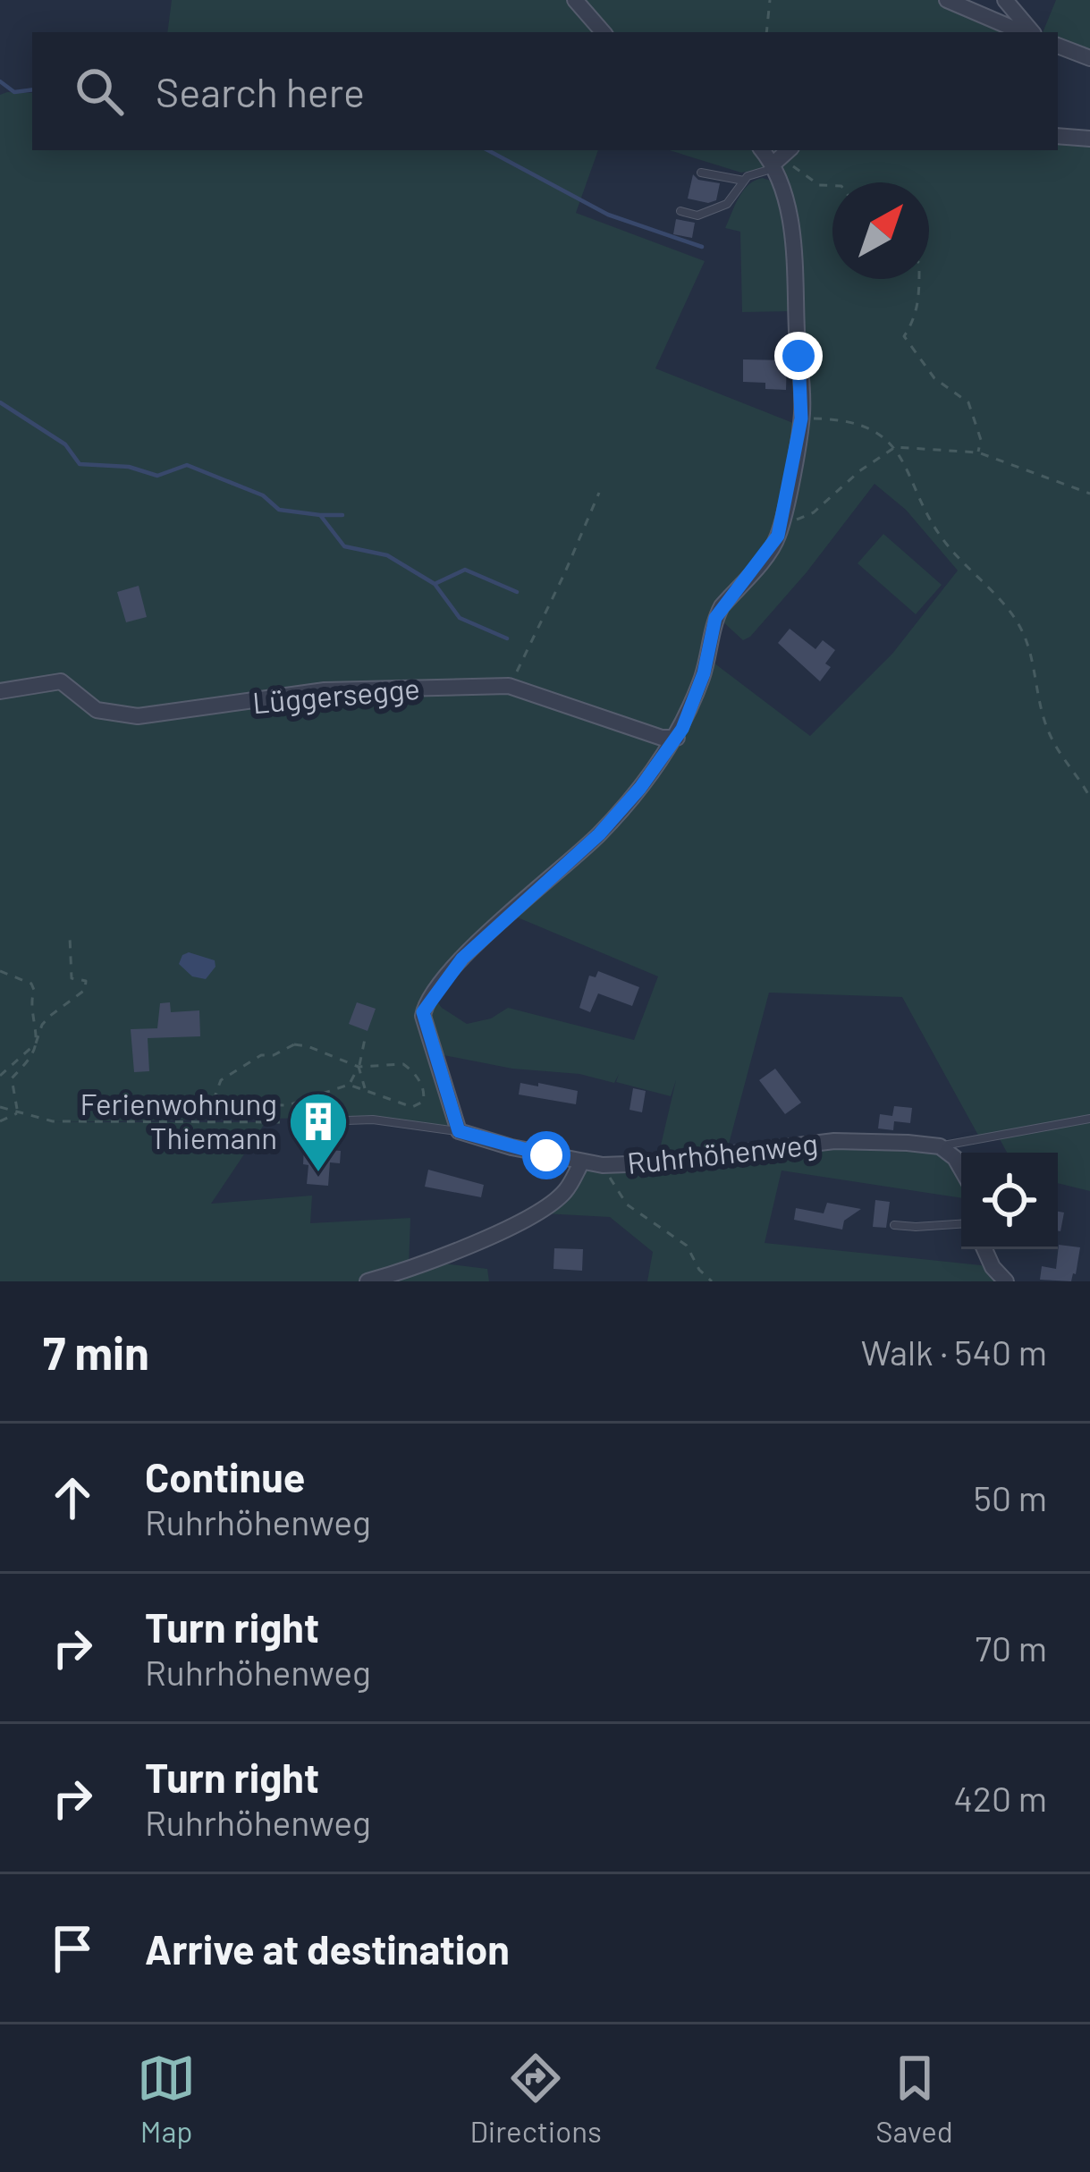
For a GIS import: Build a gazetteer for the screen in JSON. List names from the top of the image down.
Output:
{
  "streets": {
    "street": ["Lüggersegge", "Ruhrhöhenweg"]
  },
  "places": {
    "building": ["Ferienwohnung Thiemann"]
  },
  "north": "top right",
  "page": {
    "search": "Search here",
    "heading": ["7 min", "Walk · 540 m"],
    "list": [
      ["Continue", "Ruhrhöhenweg", "50 m"],
      ["Turn right", "Ruhrhöhenweg", "70 m"],
      ["Turn right", "Ruhrhöhenweg", "420 m"],
      "Arrive at destination"
    ],
    "nav": ["Map", "Directions", "Saved"]
  }
}
